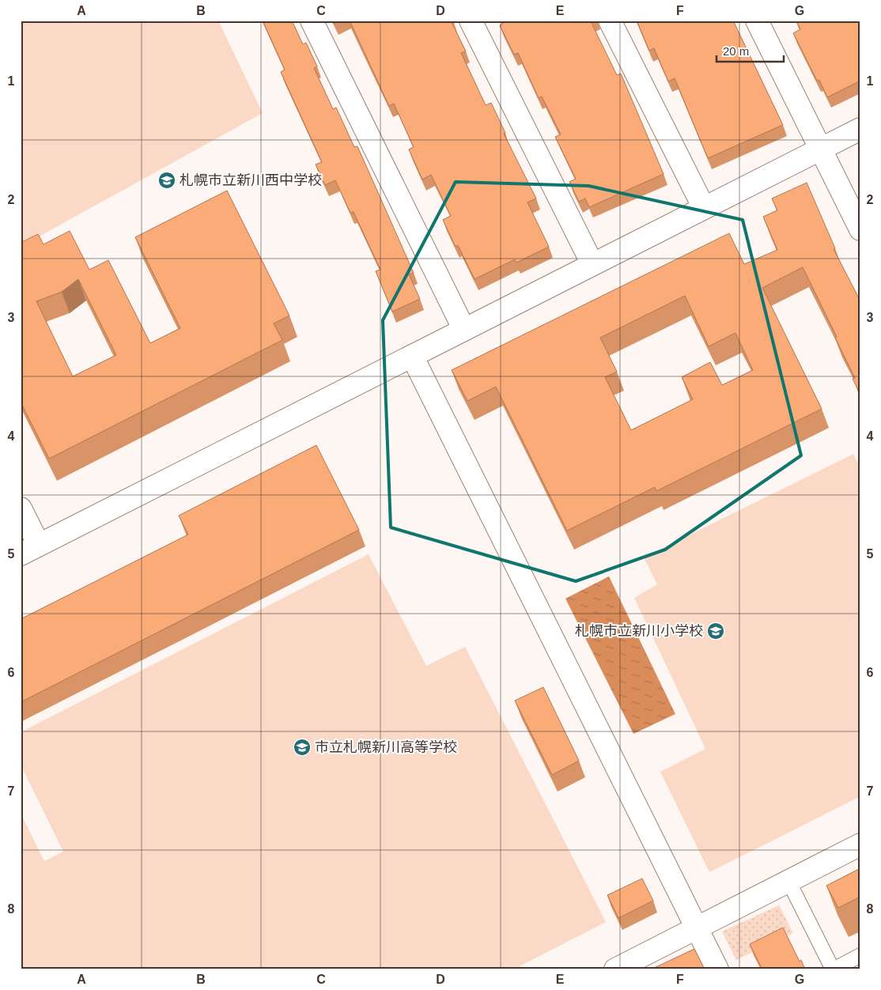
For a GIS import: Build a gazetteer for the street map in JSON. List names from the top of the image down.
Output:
{
  "places": {
    "school or university": ["札幌市立新川西中学校", "札幌市立新川小学校", "市立札幌新川高等学校"]
  },
  "scale_bar": "20 m",
  "grid": {
    "columns": [
      "A",
      "B",
      "C",
      "D",
      "E",
      "F",
      "G"
    ],
    "rows": [
      "1",
      "2",
      "3",
      "4",
      "5",
      "6",
      "7",
      "8"
    ]
  }
}
